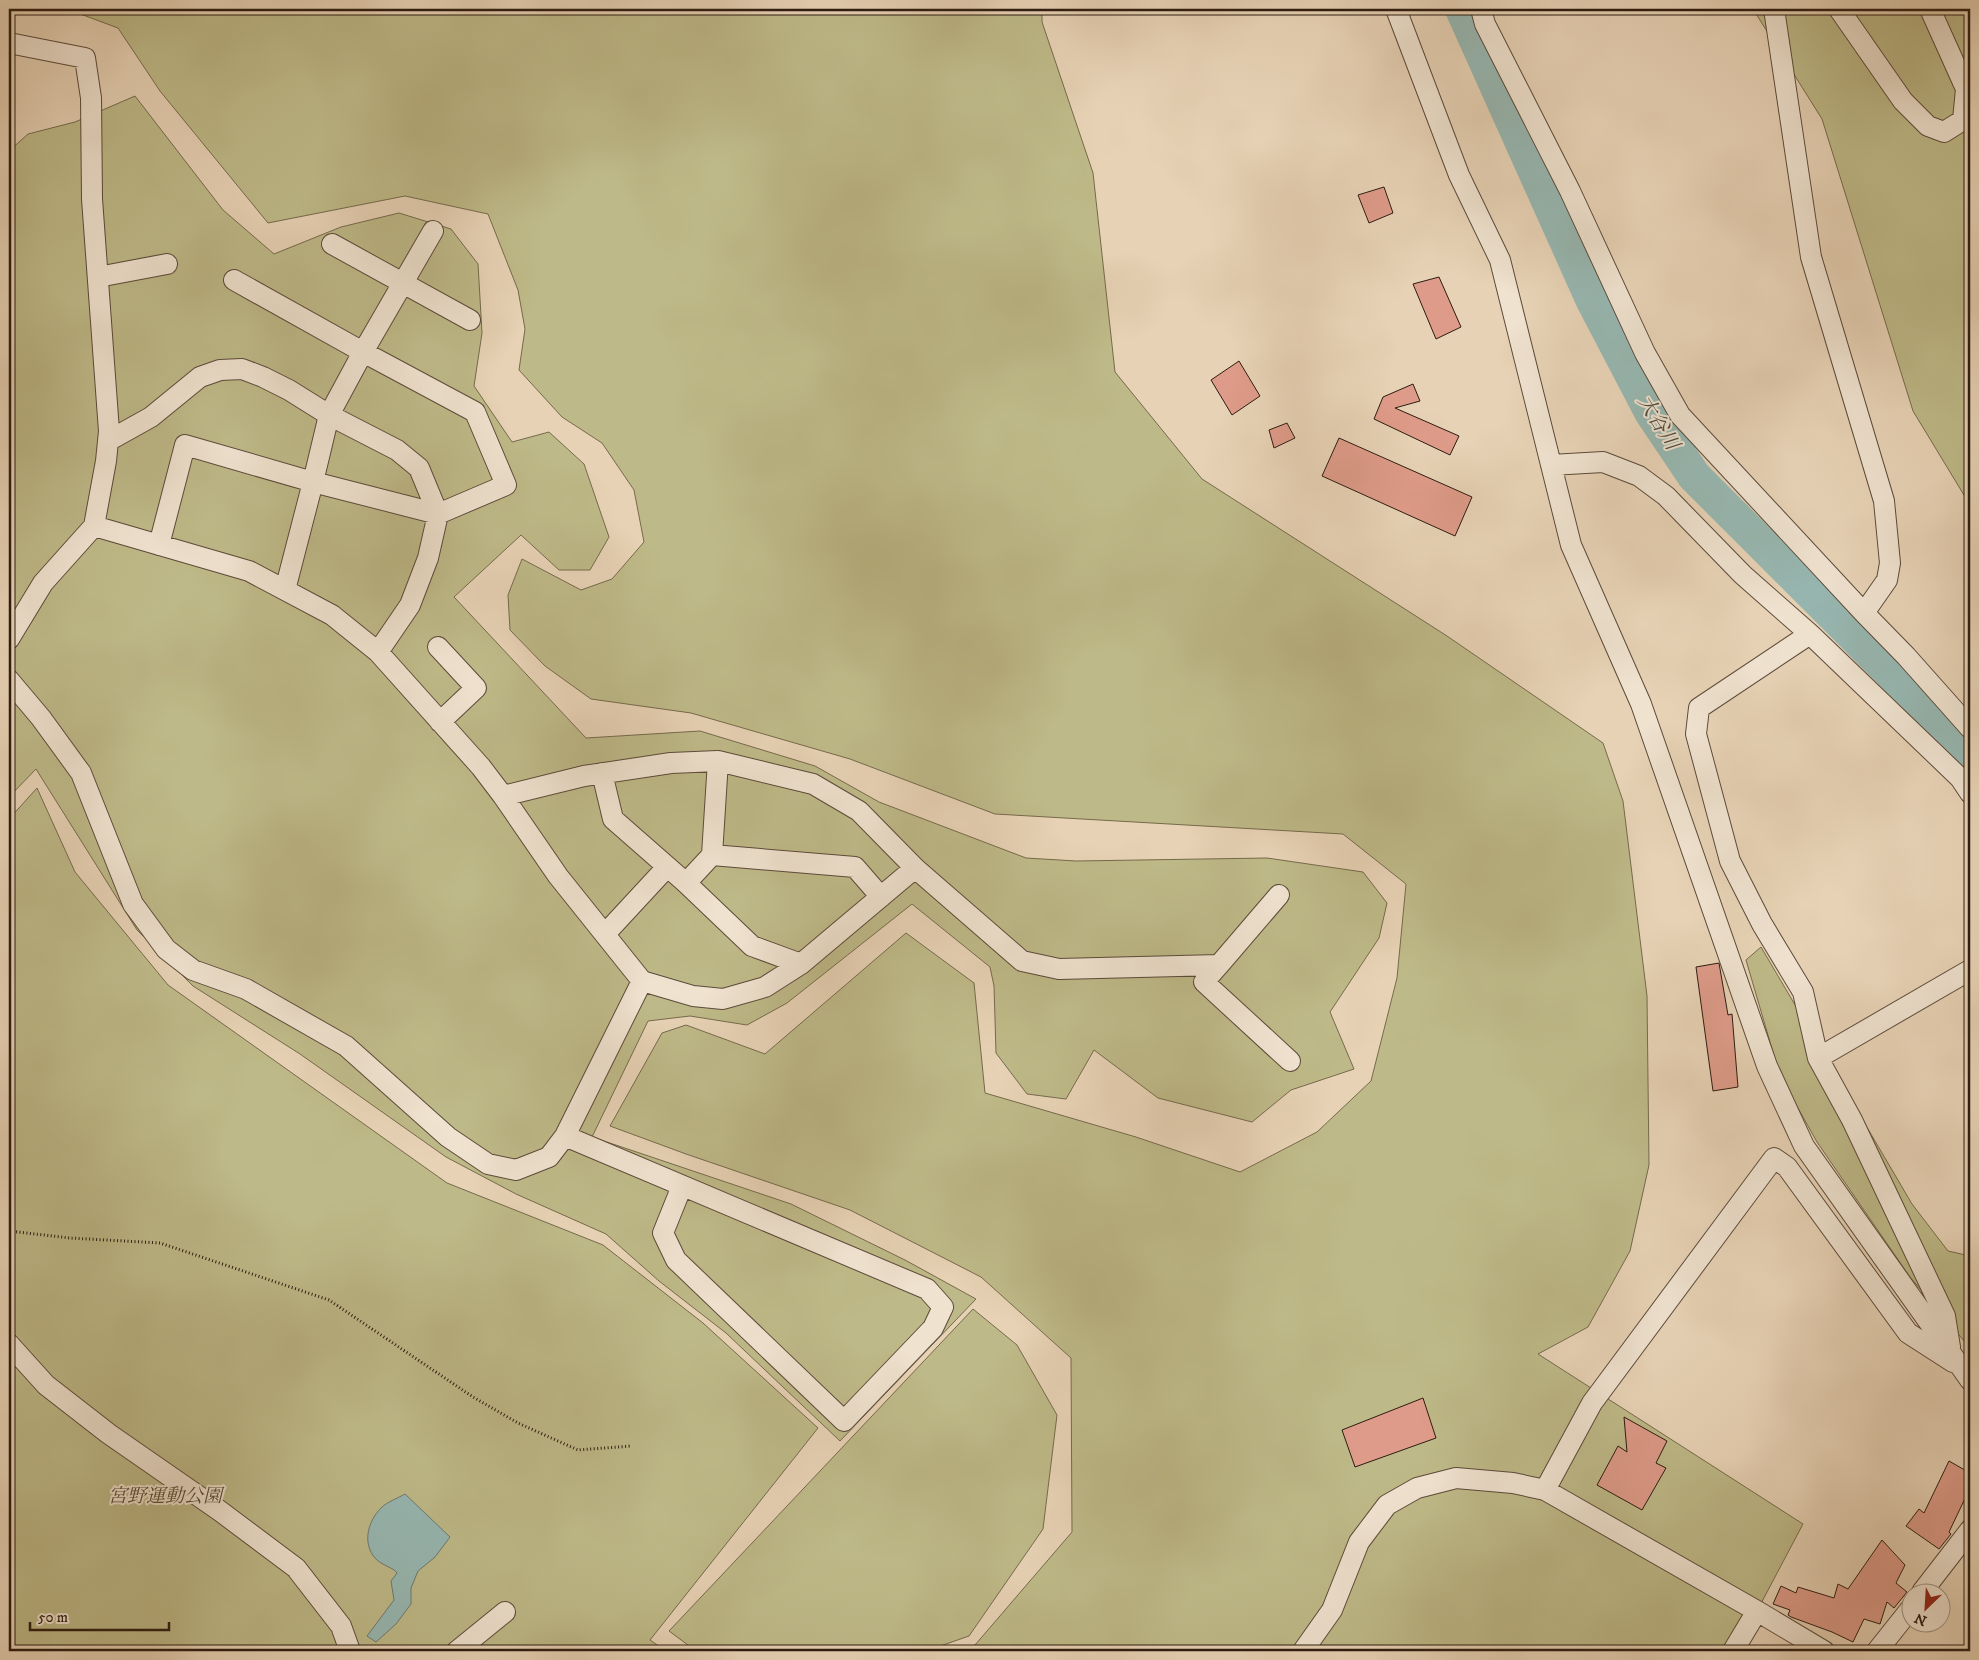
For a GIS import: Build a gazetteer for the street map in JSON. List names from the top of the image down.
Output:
{
  "water": ["大谷川"],
  "parks": ["宮野運動公園"],
  "scale_bar": "50 m",
  "north": "bottom left"
}
